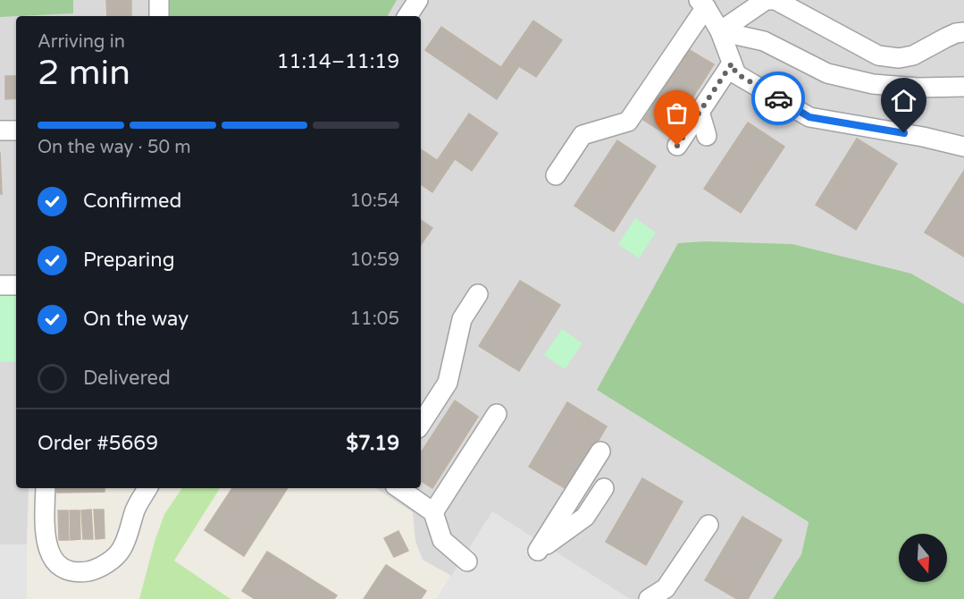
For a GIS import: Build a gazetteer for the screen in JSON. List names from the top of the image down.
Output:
{
  "north": "bottom",
  "page": {
    "heading": ["2 min", "Arriving in", "11:14–11:19"],
    "panel": ["Order #5669", "$7.19"],
    "bar": "On the way · 50 m",
    "list": [
      ["Confirmed", "10:54"],
      ["Preparing", "10:59"],
      ["On the way", "11:05"],
      "Delivered"
    ]
  }
}
